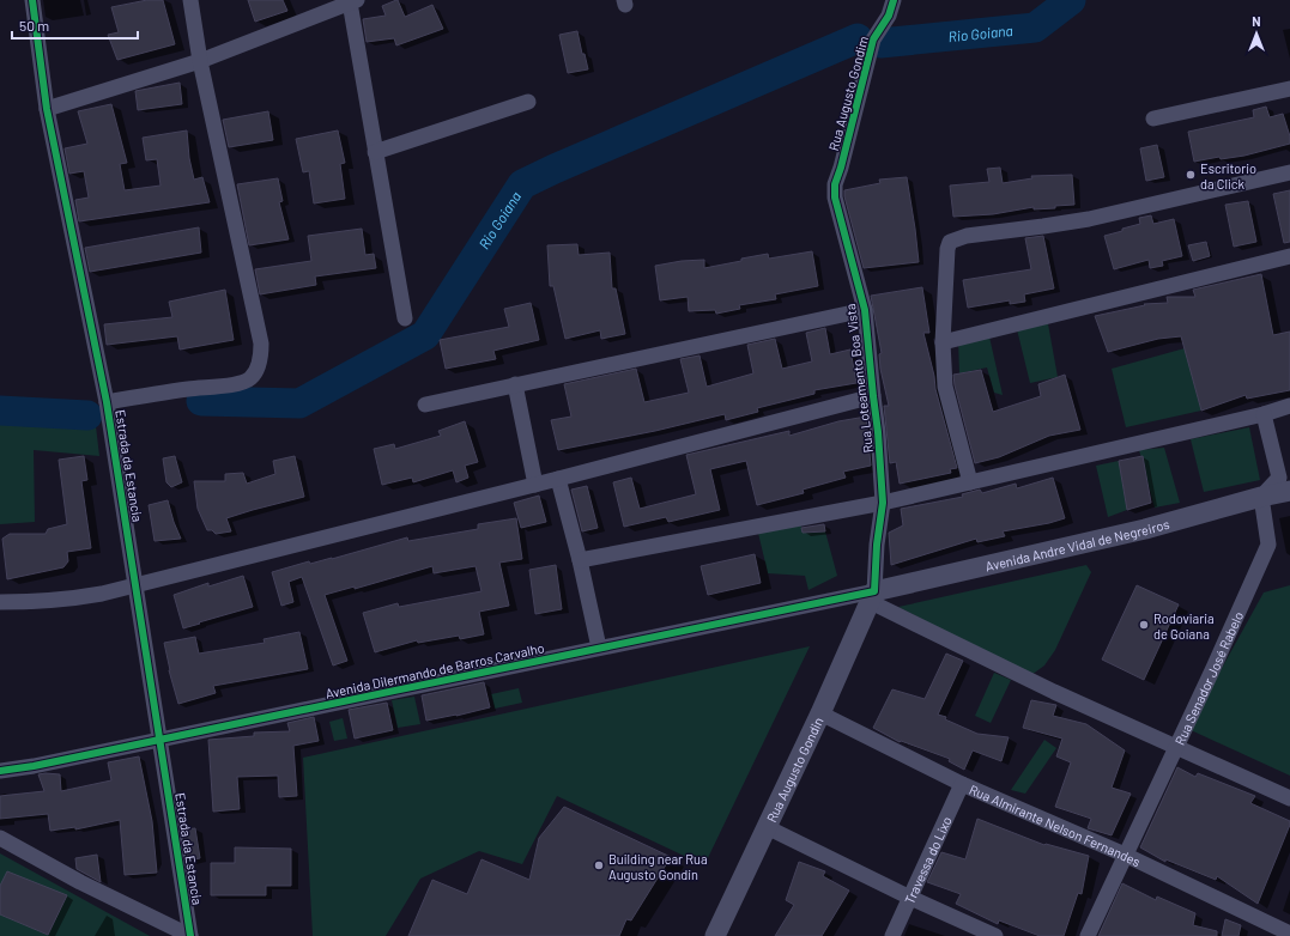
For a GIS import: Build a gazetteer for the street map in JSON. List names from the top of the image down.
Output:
{
  "streets": {
    "street": [
      "Rua Augusto Gondim",
      "Rua Loteamento Boa Vista",
      "Estrada da Estancia",
      "Avenida Andre Vidal de Negreiros",
      "Avenida Dilermando de Barros Carvalho",
      "Rua Senador José Rabelo",
      "Rua Augusto Gondin",
      "Rua Almirante Nelson Fernandes",
      "Travessa do Lixo"
    ]
  },
  "crossings": [
    ["Rua Augusto Gondim", "Rua Loteamento Boa Vista"],
    ["Rua Loteamento Boa Vista", "Avenida Andre Vidal de Negreiros"],
    ["Rua Loteamento Boa Vista", "Avenida Dilermando de Barros Carvalho"],
    ["Rua Loteamento Boa Vista", "Rua Augusto Gondin"],
    ["Estrada da Estancia", "Avenida Dilermando de Barros Carvalho"],
    ["Avenida Andre Vidal de Negreiros", "Avenida Dilermando de Barros Carvalho"],
    ["Avenida Andre Vidal de Negreiros", "Rua Senador José Rabelo"],
    ["Avenida Andre Vidal de Negreiros", "Rua Augusto Gondin"],
    ["Avenida Dilermando de Barros Carvalho", "Rua Augusto Gondin"],
    ["Rua Senador José Rabelo", "Rua Almirante Nelson Fernandes"],
    ["Rua Augusto Gondin", "Rua Almirante Nelson Fernandes"],
    ["Rua Almirante Nelson Fernandes", "Travessa do Lixo"]
  ],
  "water": ["Rio Goiana"],
  "places": ["Escritorio da Click", "Rodoviaria de Goiana", "Building near Rua Augusto Gondin"],
  "scale_bar": "50 m",
  "north": "top"
}
